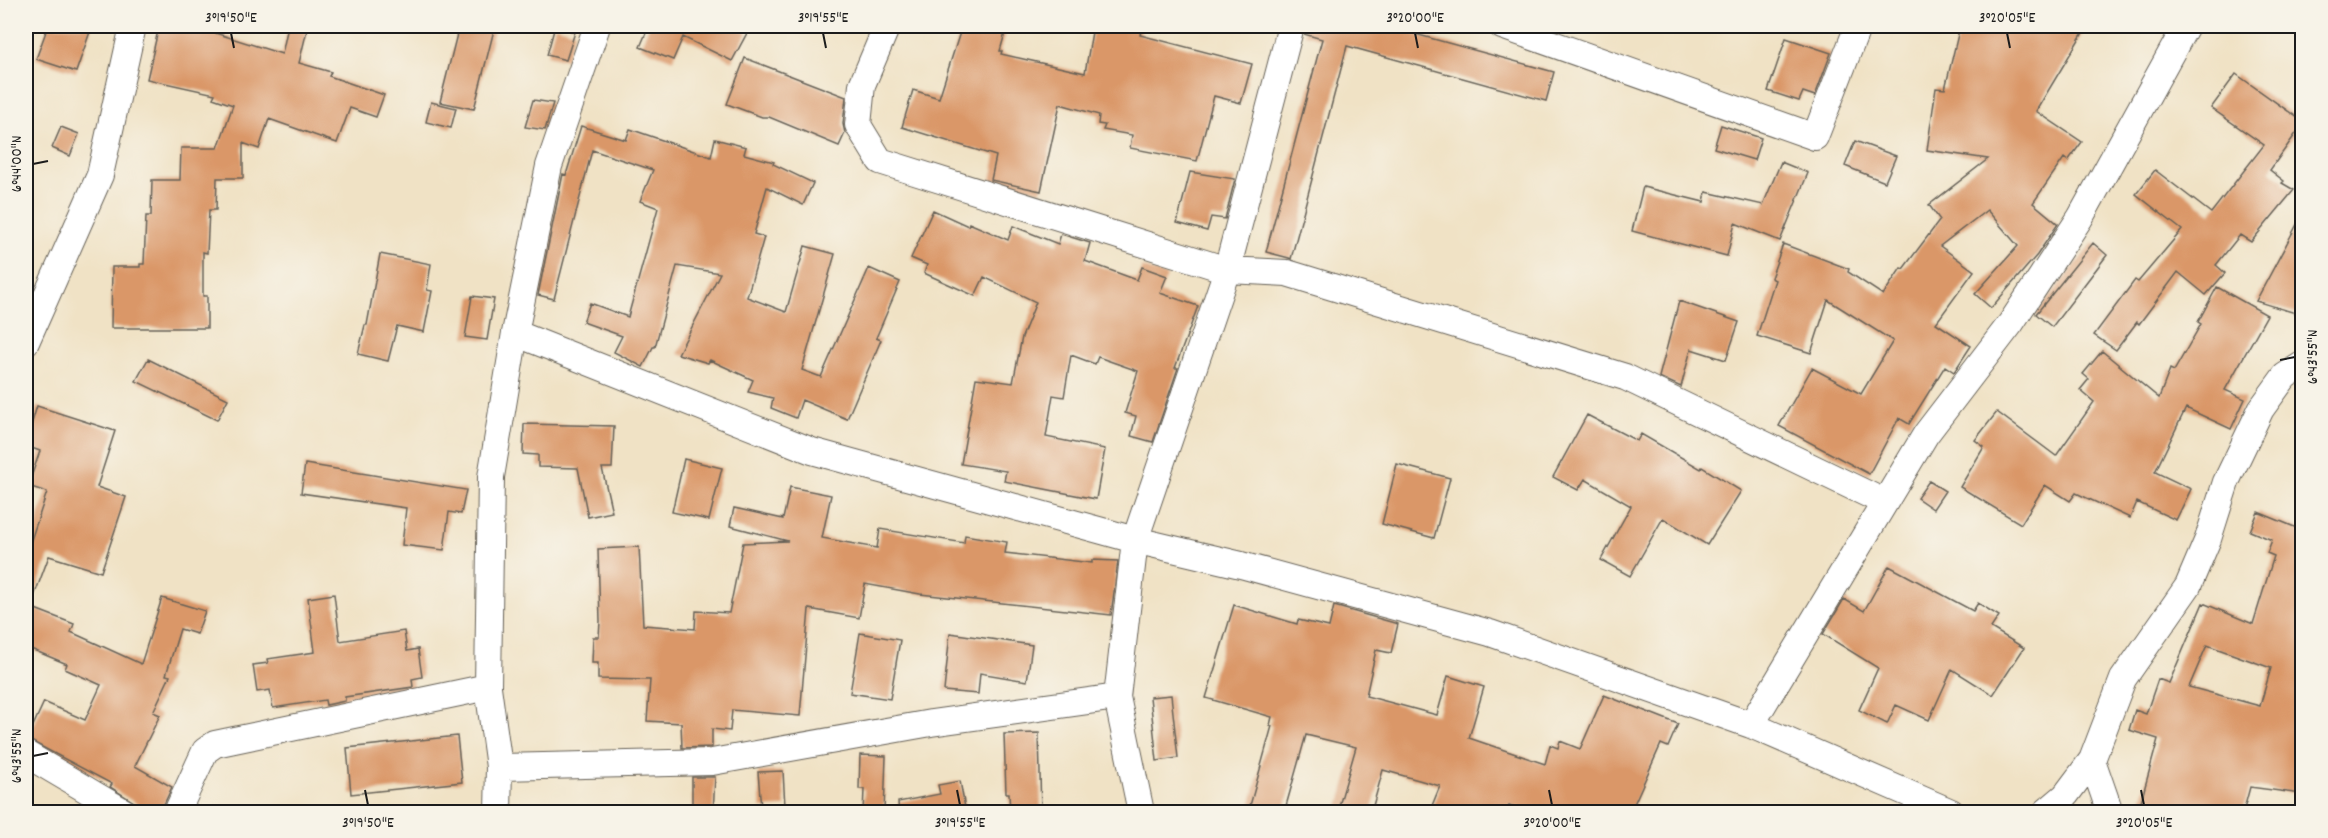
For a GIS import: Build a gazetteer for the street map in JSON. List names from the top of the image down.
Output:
{
  "coordinates": [
    "3°19'50\"E",
    "3°19'55\"E",
    "3°20'00\"E",
    "3°20'05\"E",
    "6°44'00\"N",
    "6°43'55\"N"
  ]
}
